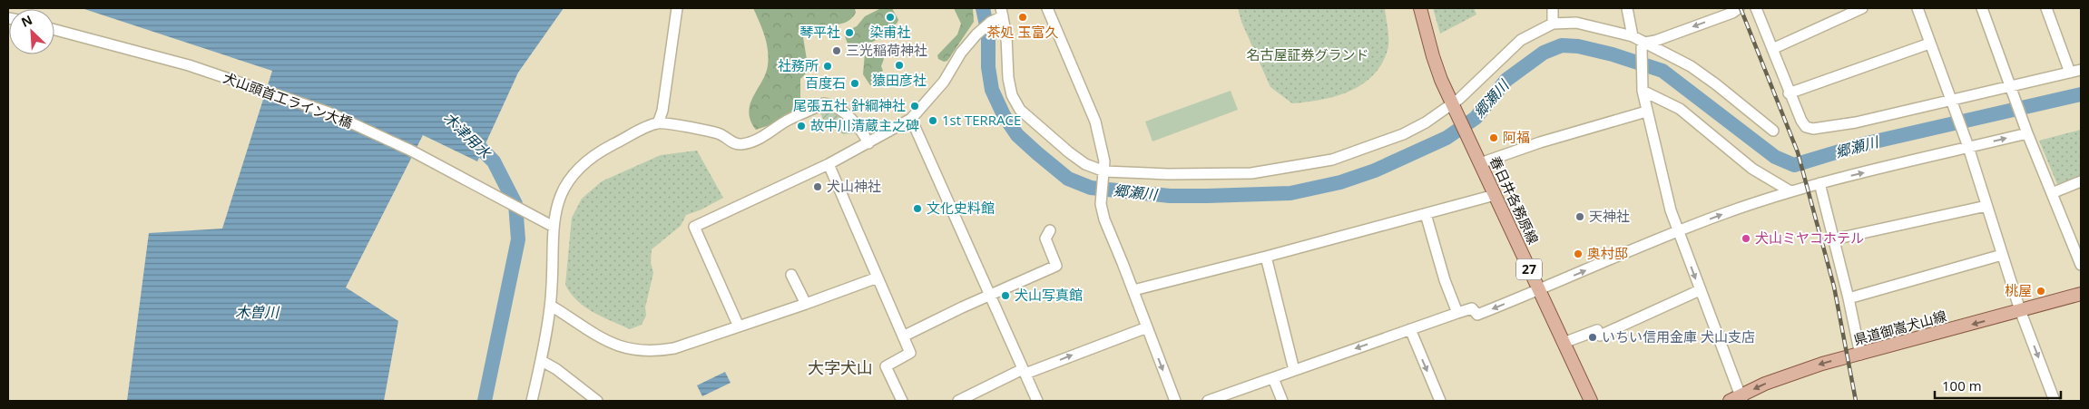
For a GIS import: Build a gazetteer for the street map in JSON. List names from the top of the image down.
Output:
{
  "streets": {
    "main road": ["春日井各務原線", "27", "県道御嵩犬山線"],
    "street": ["犬山頭首工ライン大橋"]
  },
  "one_way": ["県道御嵩犬山線"],
  "districts": ["大字犬山"],
  "water": ["郷瀬川", "木津用水", "木曽川"],
  "parks": ["名古屋証券グランド"],
  "places": [
    "染甫社",
    "茶処 玉富久",
    "琴平社",
    "三光稲荷神社",
    "猿田彦社",
    "社務所",
    "百度石",
    "尾張五社 針綱神社",
    "1st TERRACE",
    "故中川清蔵主之碑",
    "阿福",
    "犬山神社",
    "文化史料館",
    "天神社",
    "犬山ミヤコホテル",
    "奥村邸",
    "桃屋",
    "犬山写真館",
    "いちい信用金庫 犬山支店"
  ],
  "scale_bar": "100 m",
  "north": "top left"
}
